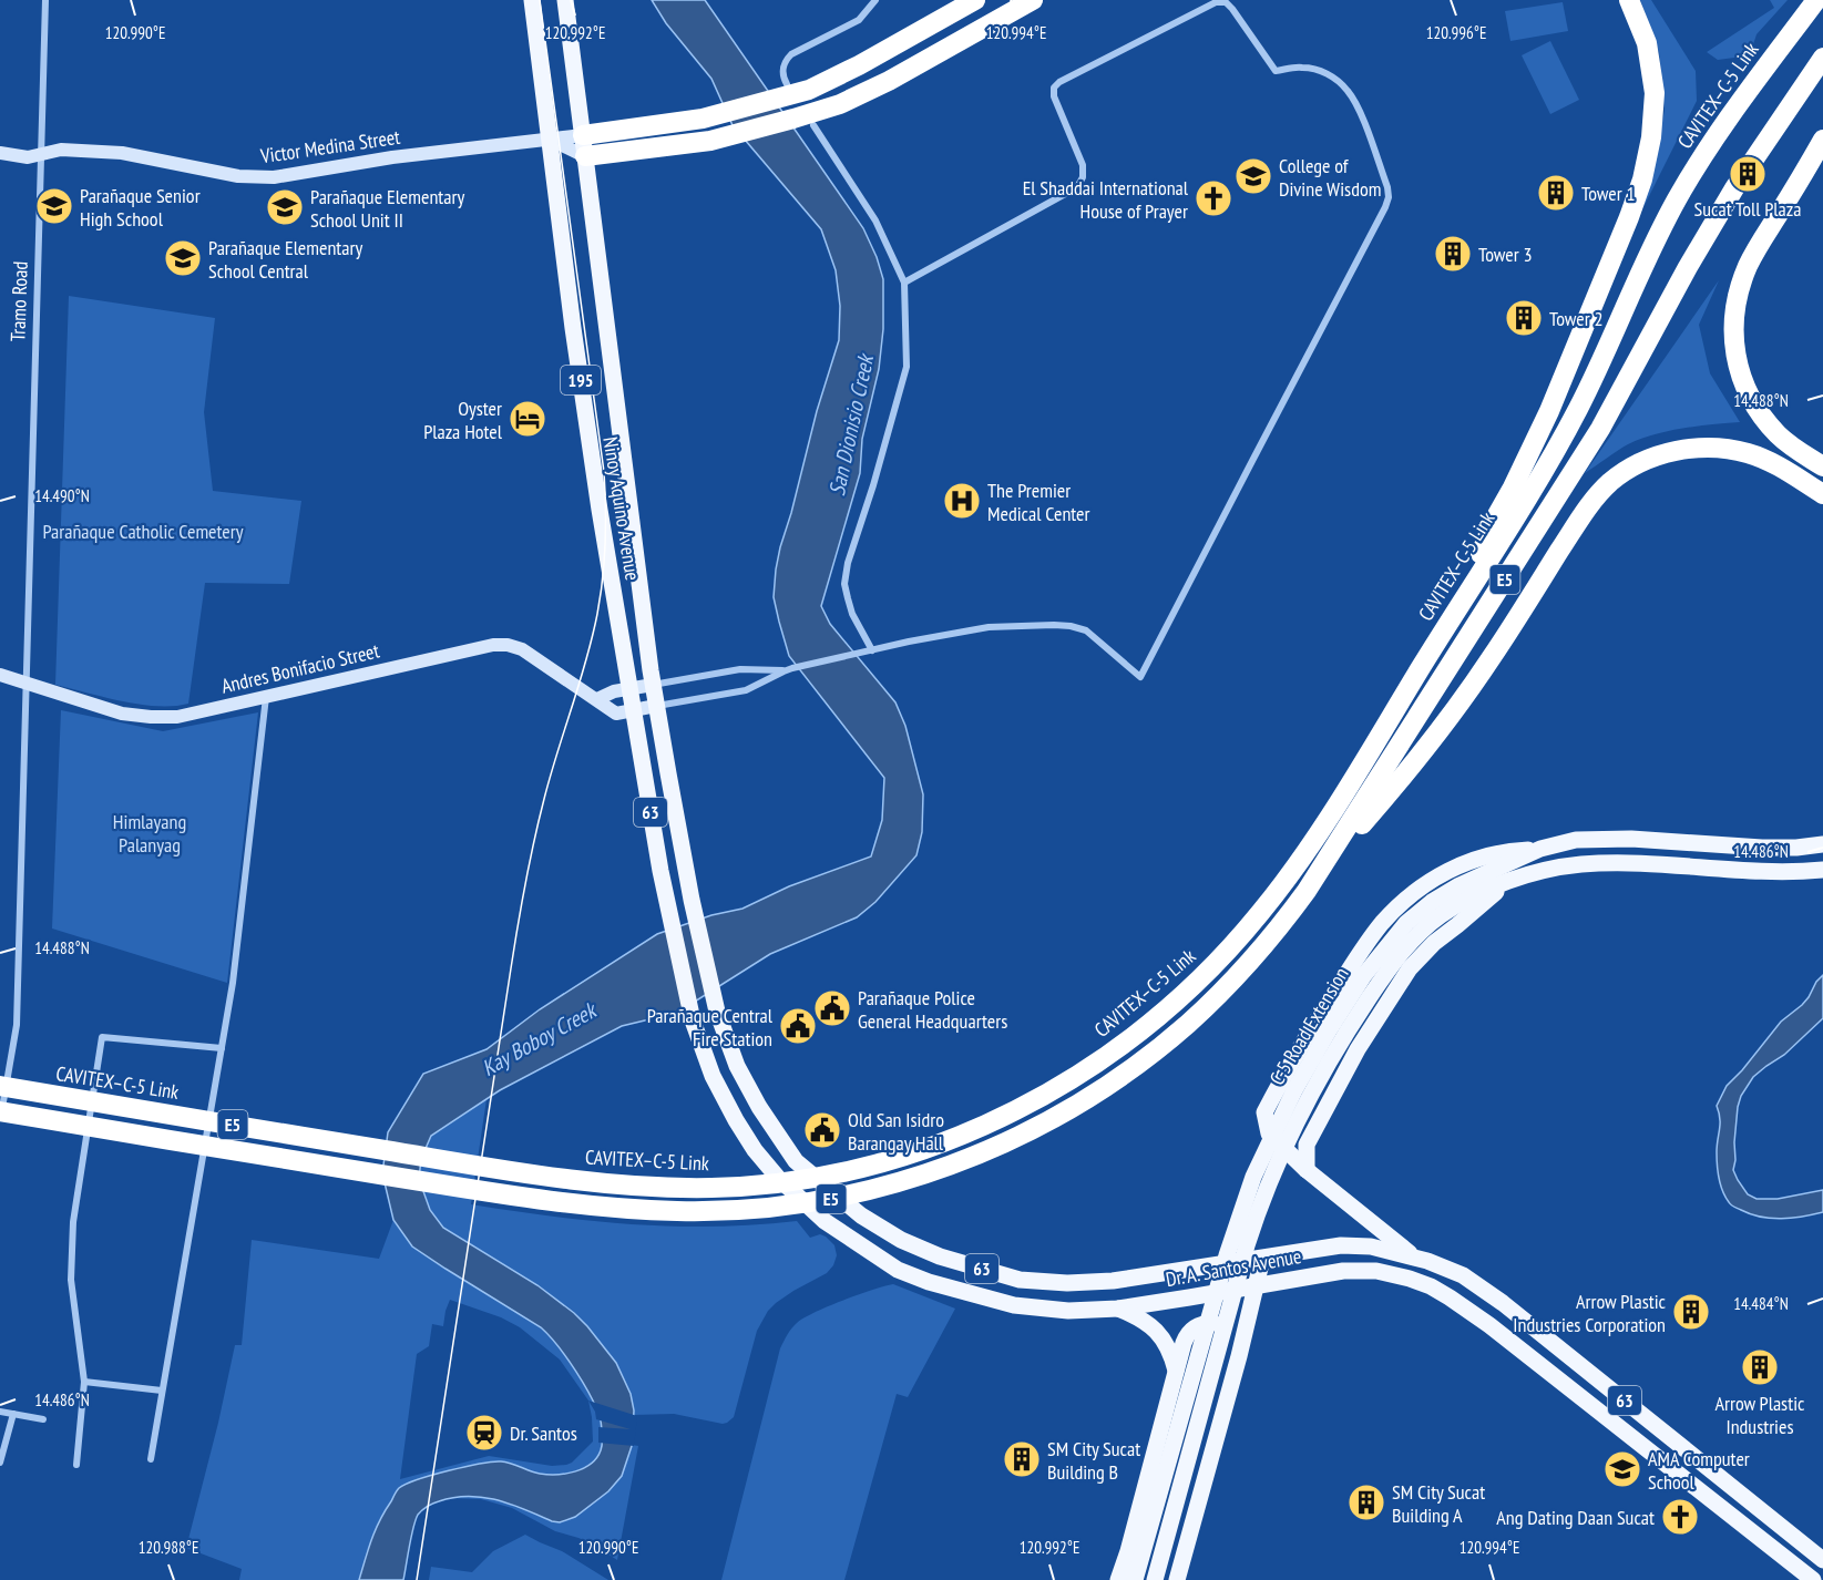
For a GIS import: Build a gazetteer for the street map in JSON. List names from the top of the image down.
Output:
{
  "streets": {
    "highway": ["CAVITEX–C-5 Link", "E5"],
    "main road": [
      "195",
      "Ninoy Aquino Avenue",
      "63",
      "C-5 Road Extension",
      "Dr. A. Santos Avenue"
    ],
    "street": ["Victor Medina Street", "Tramo Road", "Andres Bonifacio Street"]
  },
  "crossings": [
    ["Victor Medina Street", "Tramo Road"],
    ["Victor Medina Street", "Ninoy Aquino Avenue"],
    ["Tramo Road", "Andres Bonifacio Street"],
    ["Ninoy Aquino Avenue", "Andres Bonifacio Street"],
    ["Ninoy Aquino Avenue", "Dr. A. Santos Avenue"]
  ],
  "water": ["San Dionisio Creek", "Kay Boboy Creek"],
  "parks": ["Parañaque Catholic Cemetery", "Himlayang Palanyag"],
  "places": {
    "building": [
      "Sucat Toll Plaza",
      "Tower 1",
      "Tower 3",
      "Tower 2",
      "Arrow Plastic Industries Corporation",
      "Arrow Plastic Industries",
      "SM City Sucat Building B",
      "SM City Sucat Building A"
    ],
    "school or university": [
      "College of Divine Wisdom",
      "Parañaque Senior High School",
      "Parañaque Elementary School Unit II",
      "Parañaque Elementary School Central",
      "AMA Computer School"
    ],
    "church": ["El Shaddai International House of Prayer", "Ang Dating Daan Sucat"],
    "hotel": ["Oyster Plaza Hotel"],
    "hospital": ["The Premier Medical Center"],
    "public building": ["Parañaque Police General Headquarters", "Parañaque Central Fire Station", "Old San Isidro Barangay Hall"],
    "station": ["Dr. Santos"]
  },
  "coordinates": [
    "120.990°E",
    "120.992°E",
    "120.994°E",
    "120.996°E",
    "14.488°N",
    "14.490°N",
    "14.486°N",
    "14.484°N",
    "120.988°E"
  ]
}
